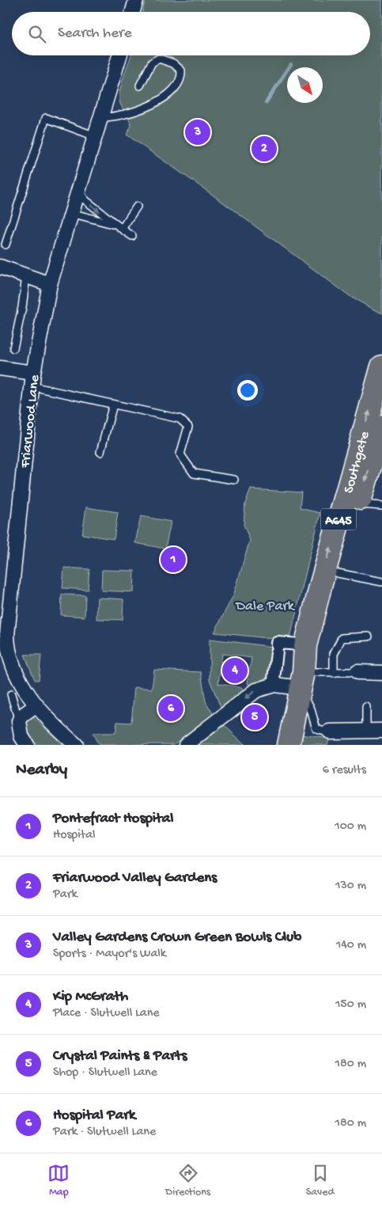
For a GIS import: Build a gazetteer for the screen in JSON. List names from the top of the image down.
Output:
{
  "streets": {
    "highway": ["Southgate", "A645"],
    "street": ["Friarwood Lane"]
  },
  "parks": ["Dale Park"],
  "north": "bottom right",
  "page": {
    "search": "Search here",
    "pins": [
      "3",
      "2",
      "1",
      "4",
      "6",
      "5"
    ],
    "heading": ["Nearby", "6 results"],
    "list": [
      {
        "mark": "1",
        "name": "Pontefract Hospital",
        "note": "Hospital",
        "value": "100 m"
      },
      {
        "mark": "2",
        "name": "Friarwood Valley Gardens",
        "note": "Park",
        "value": "130 m"
      },
      {
        "mark": "3",
        "name": "Valley Gardens Crown Green Bowls Club",
        "note": "Sports · Mayor's Walk",
        "value": "140 m"
      },
      {
        "mark": "4",
        "name": "Kip McGrath",
        "note": "Place · Slutwell Lane",
        "value": "150 m"
      },
      {
        "mark": "5",
        "name": "Crystal Paints & Parts",
        "note": "Shop · Slutwell Lane",
        "value": "180 m"
      },
      {
        "mark": "6",
        "name": "Hospital Park",
        "note": "Park · Slutwell Lane",
        "value": "180 m"
      }
    ],
    "nav": ["Map", "Directions", "Saved"]
  }
}
